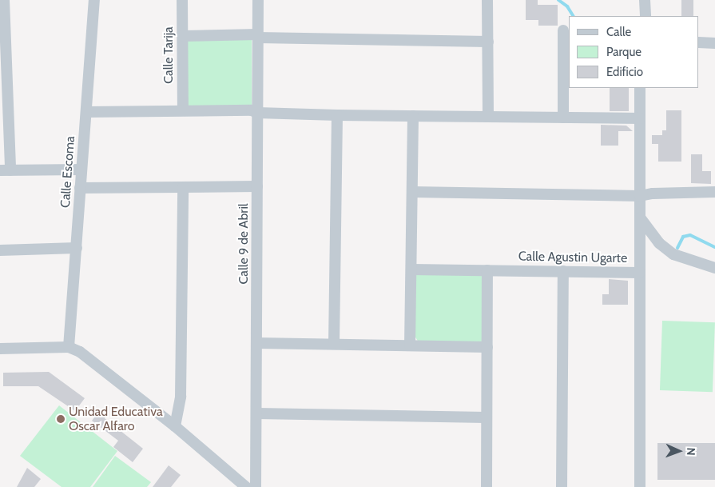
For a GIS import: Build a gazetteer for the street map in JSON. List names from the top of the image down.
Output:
{
  "streets": {
    "street": [
      "Calle Tarija",
      "Calle Escoma",
      "Calle 9 de Abril",
      "Calle Agustin Ugarte"
    ]
  },
  "places": ["Unidad Educativa Oscar Alfaro"],
  "legend": ["Calle", "Parque", "Edificio"],
  "north": "right"
}
